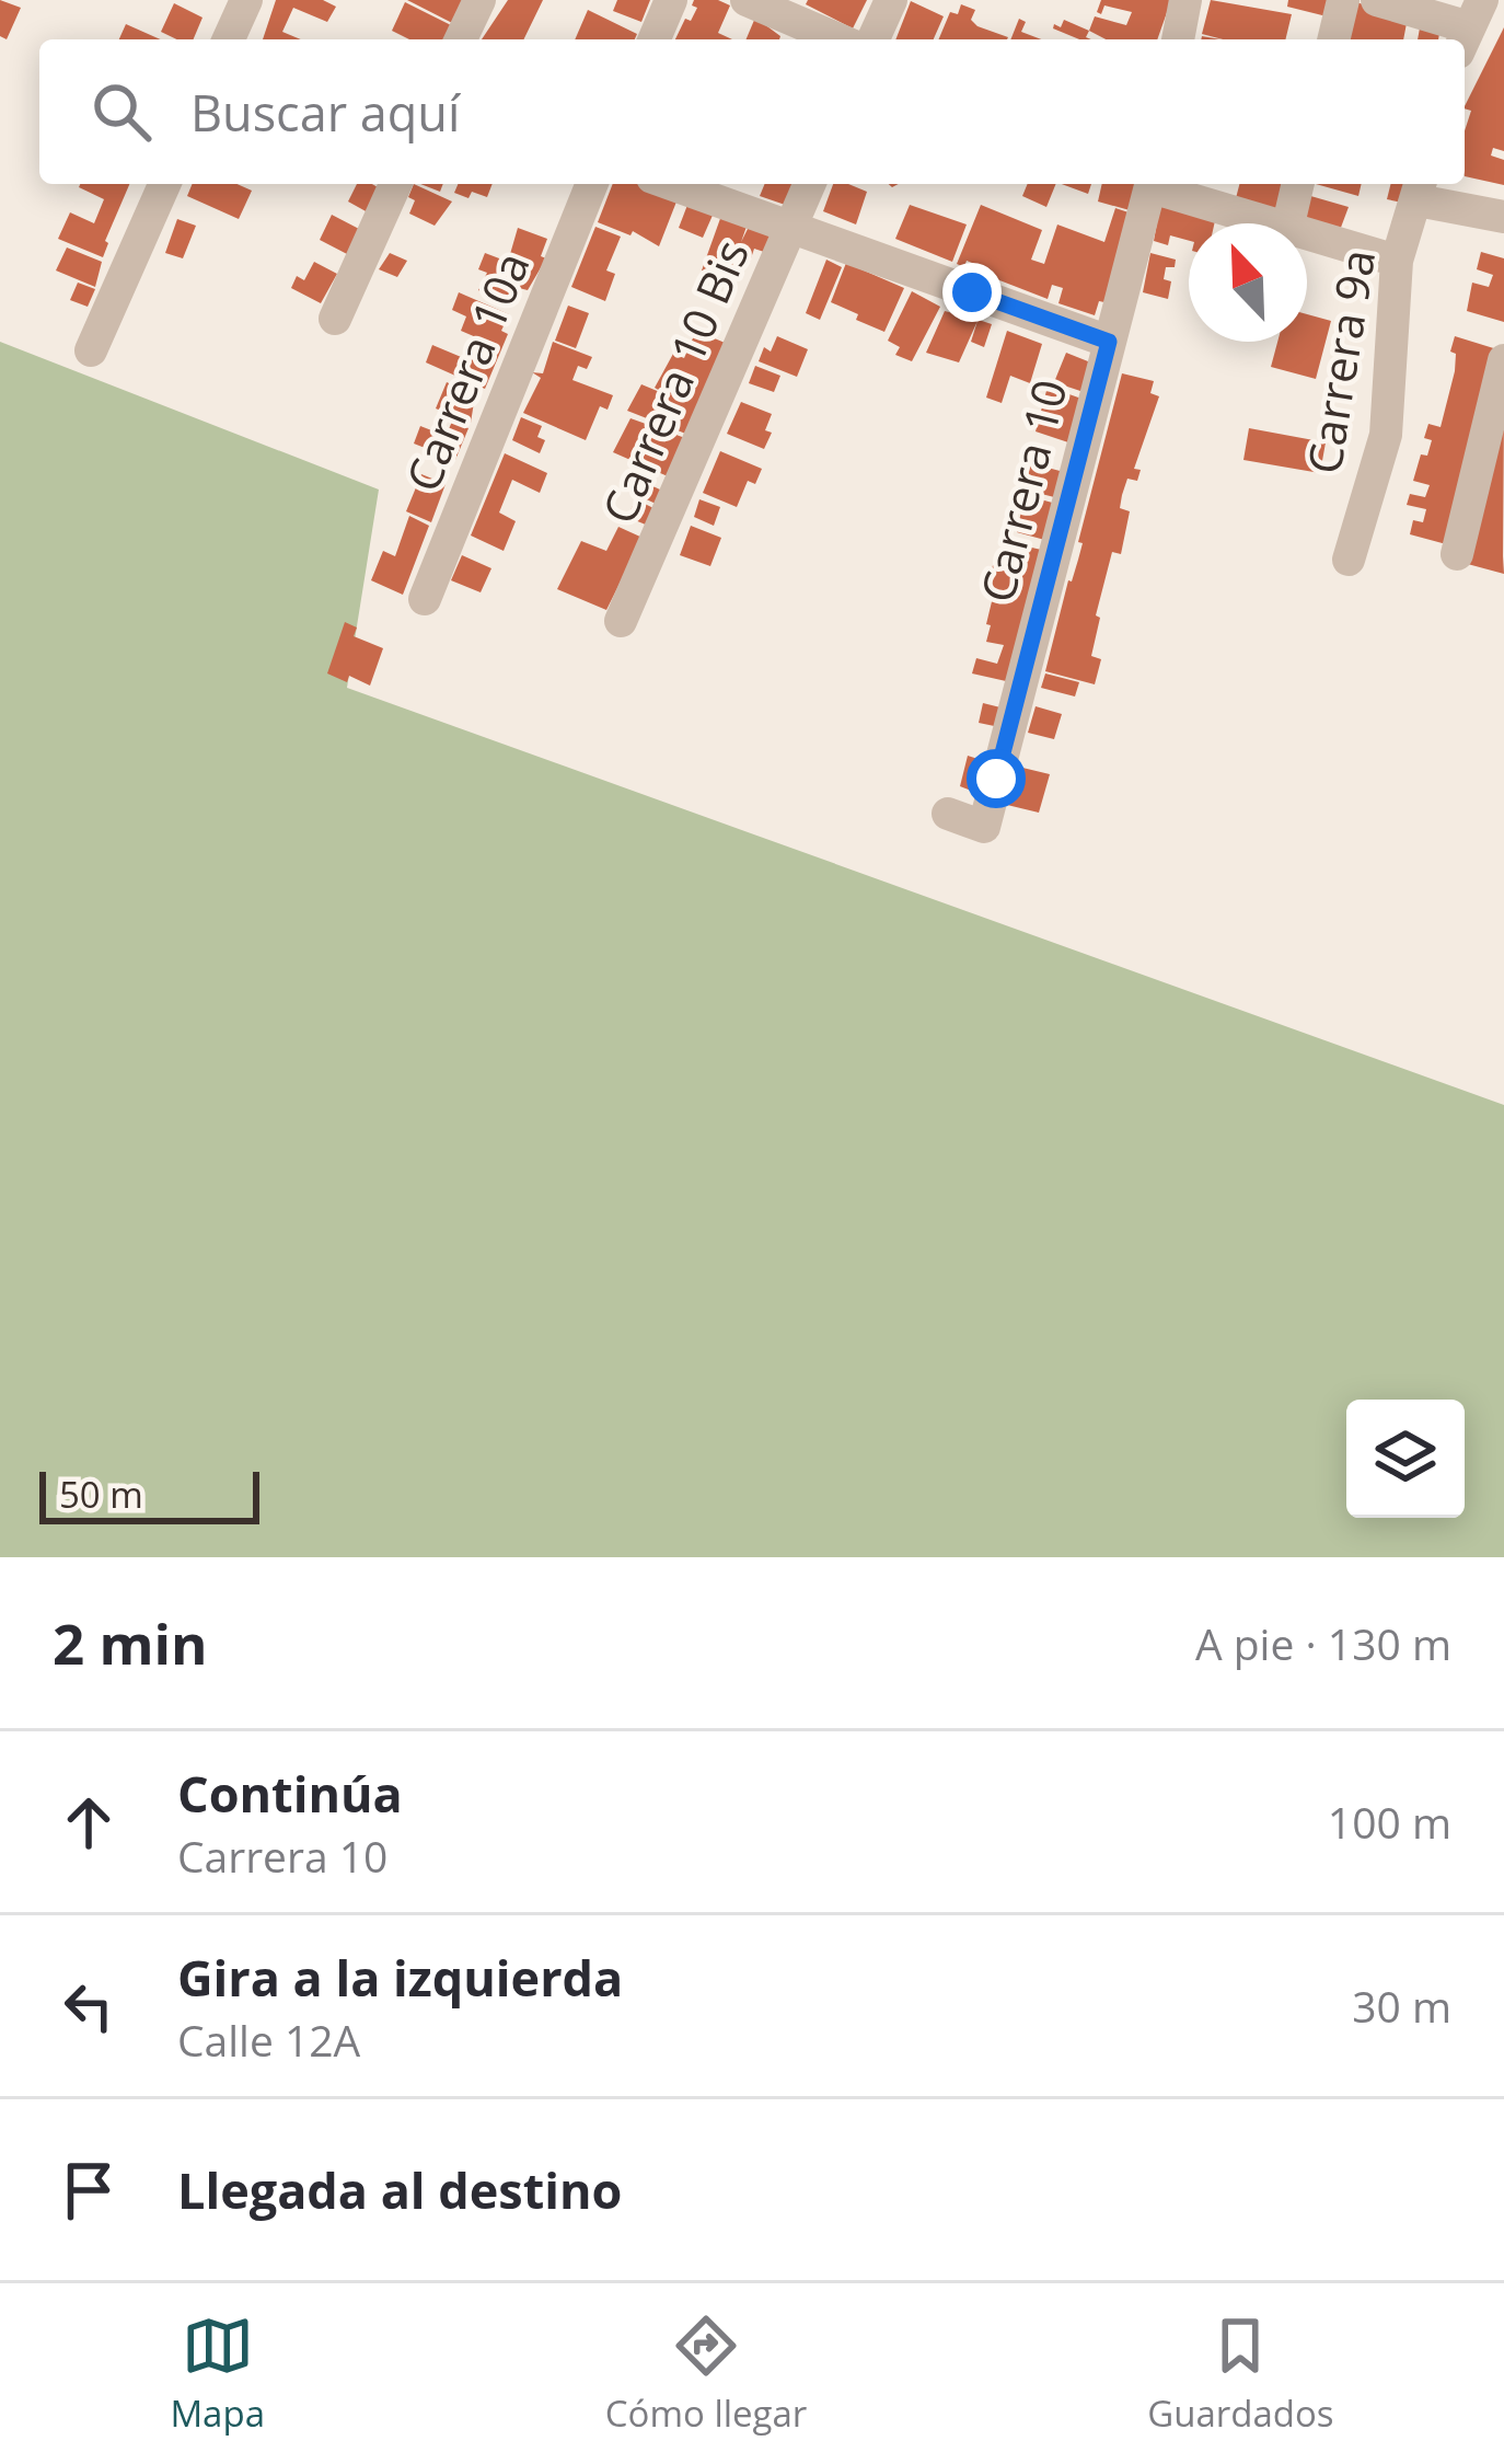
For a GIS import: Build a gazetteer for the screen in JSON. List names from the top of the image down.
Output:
{
  "streets": {
    "street": [
      "Carrera 9a",
      "Carrera 10a",
      "Carrera 10 Bis",
      "Carrera 10"
    ]
  },
  "scale_bar": "50 m",
  "north": "top left",
  "page": {
    "search": "Buscar aquí",
    "scale": "50 m",
    "heading": ["2 min", "A pie · 130 m"],
    "list": [
      ["Continúa", "Carrera 10", "100 m"],
      ["Gira a la izquierda", "Calle 12A", "30 m"],
      "Llegada al destino"
    ],
    "nav": ["Mapa", "Cómo llegar", "Guardados"]
  }
}
